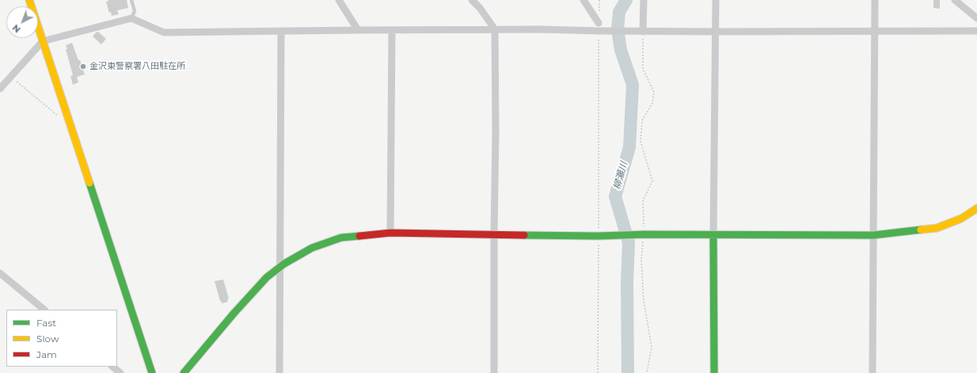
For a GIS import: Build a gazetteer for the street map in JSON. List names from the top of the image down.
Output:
{
  "water": ["柳瀬川"],
  "places": ["金沢東警察署八田駐在所"],
  "legend": ["Fast", "Slow", "Jam"],
  "north": "bottom left"
}
